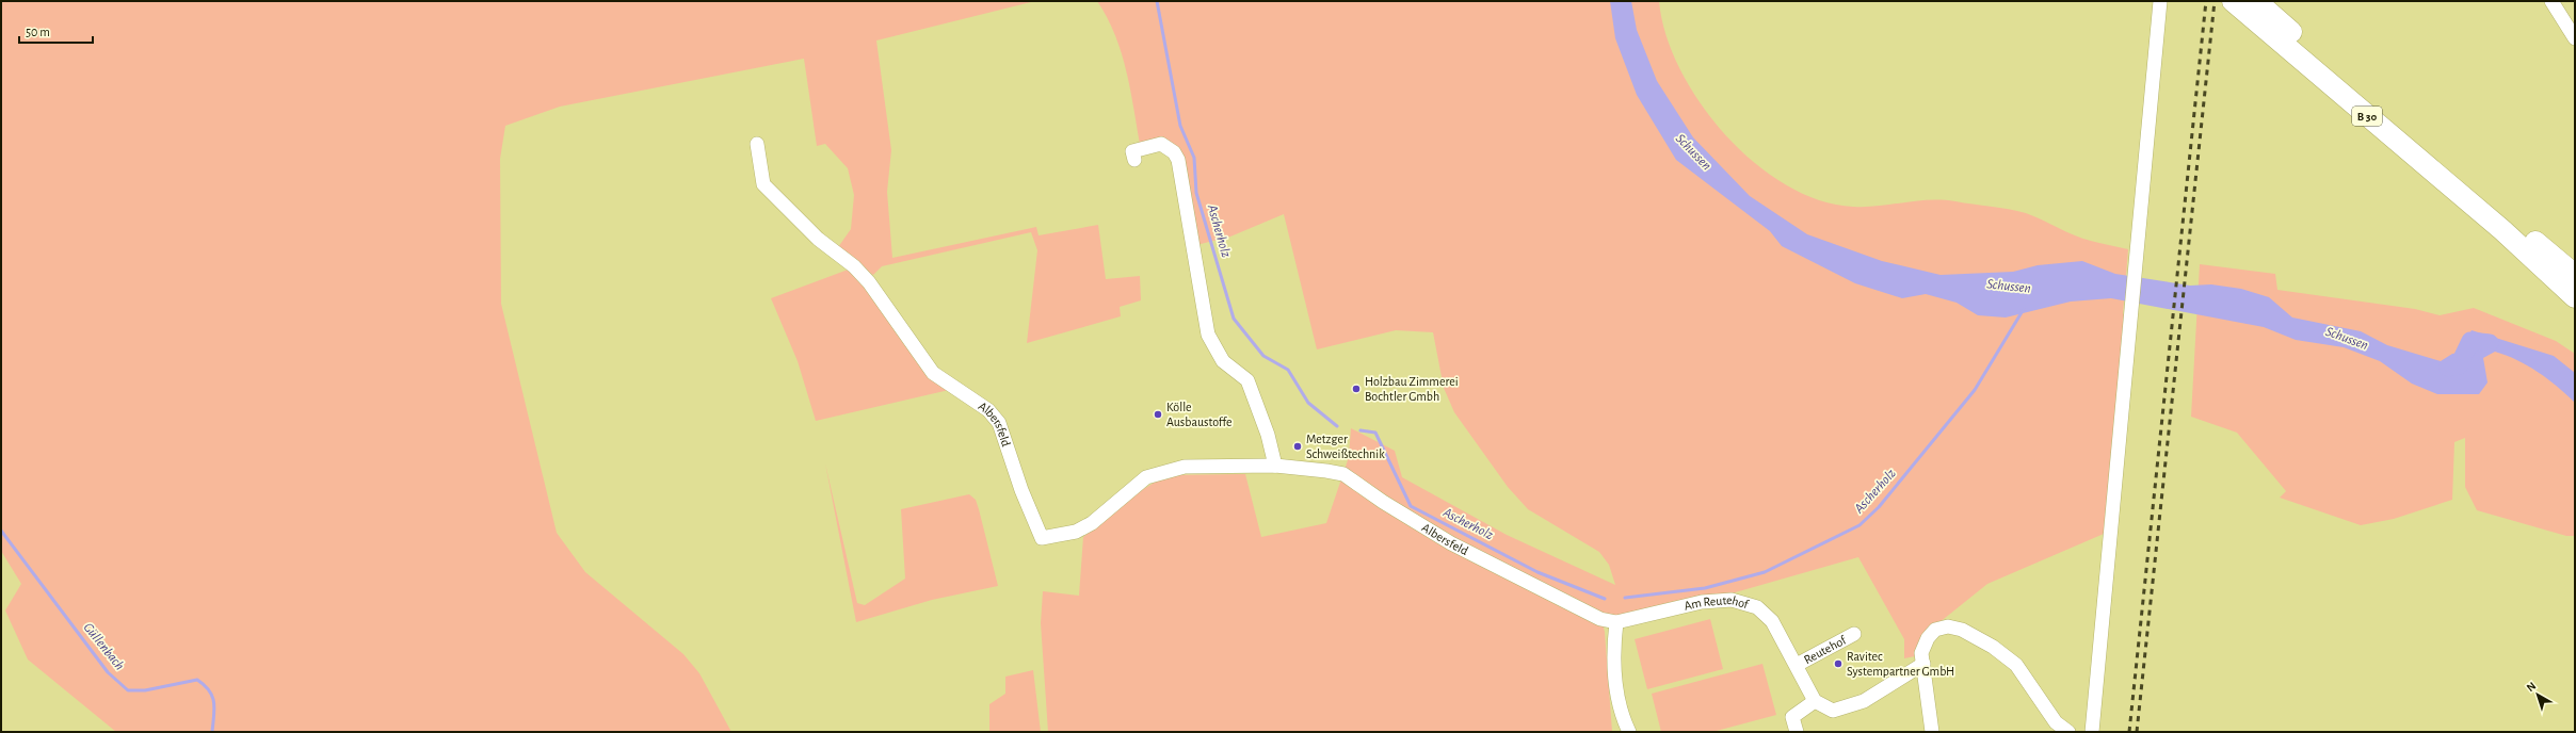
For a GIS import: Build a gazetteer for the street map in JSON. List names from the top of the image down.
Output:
{
  "streets": {
    "highway": ["B 30"],
    "street": ["Albersfeld", "Am Reutehof", "Reutehof"]
  },
  "crossings": [
    ["Albersfeld", "Am Reutehof"],
    ["Am Reutehof", "Reutehof"]
  ],
  "water": ["Schussen", "Ascherholz", "Güllenbach"],
  "places": [
    "Holzbau Zimmerei Bochtler Gmbh",
    "Kölle Ausbaustoffe",
    "Metzger Schweißtechnik",
    "Ravitec Systempartner GmbH"
  ],
  "scale_bar": "50 m",
  "north": "top left"
}
